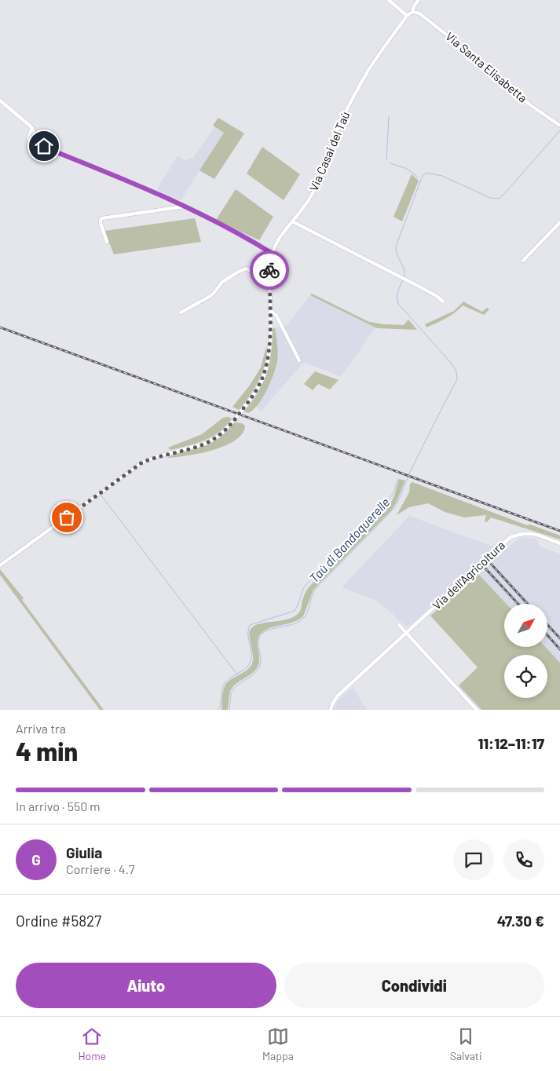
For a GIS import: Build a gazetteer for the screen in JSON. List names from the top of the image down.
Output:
{
  "streets": {
    "street": ["Via Santa Elisabetta", "Via Casai del Taù", "Via dell'Agricoltura"]
  },
  "crossings": [
    ["Via Santa Elisabetta", "Via Casai del Taù"]
  ],
  "water": ["Taù di Bandoquerelle"],
  "north": "top right",
  "page": {
    "heading": ["4 min", "Arriva tra", "11:12–11:17"],
    "panel": [
      "Giulia",
      "Corriere · 4.7",
      "Ordine #5827",
      "47.30 €"
    ],
    "bar": "In arrivo · 550 m",
    "round": "G",
    "buttons": ["Aiuto", "Condividi"],
    "tabs": ["Home", "Mappa", "Salvati"]
  }
}
